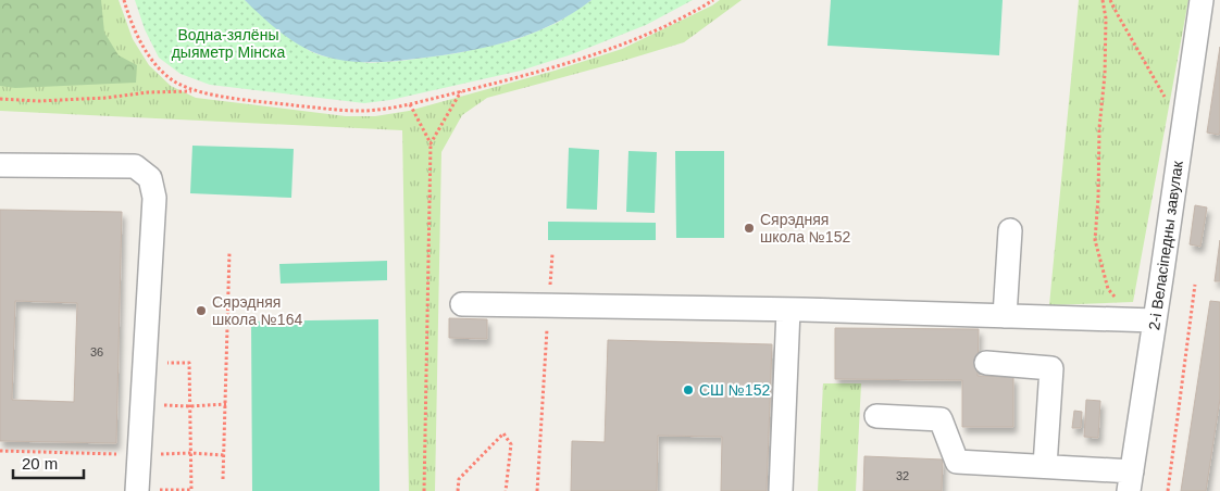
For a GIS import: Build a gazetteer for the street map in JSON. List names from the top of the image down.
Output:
{
  "streets": {
    "lane": ["2-і Веласіпедны завулак"]
  },
  "parks": ["Водна-зялёны дыяметр Мінска"],
  "places": ["Сярэдняя школа №152", "Сярэдняя школа №164", "СШ №152"],
  "house_numbers": ["36", "32"],
  "scale_bar": "20 m"
}
